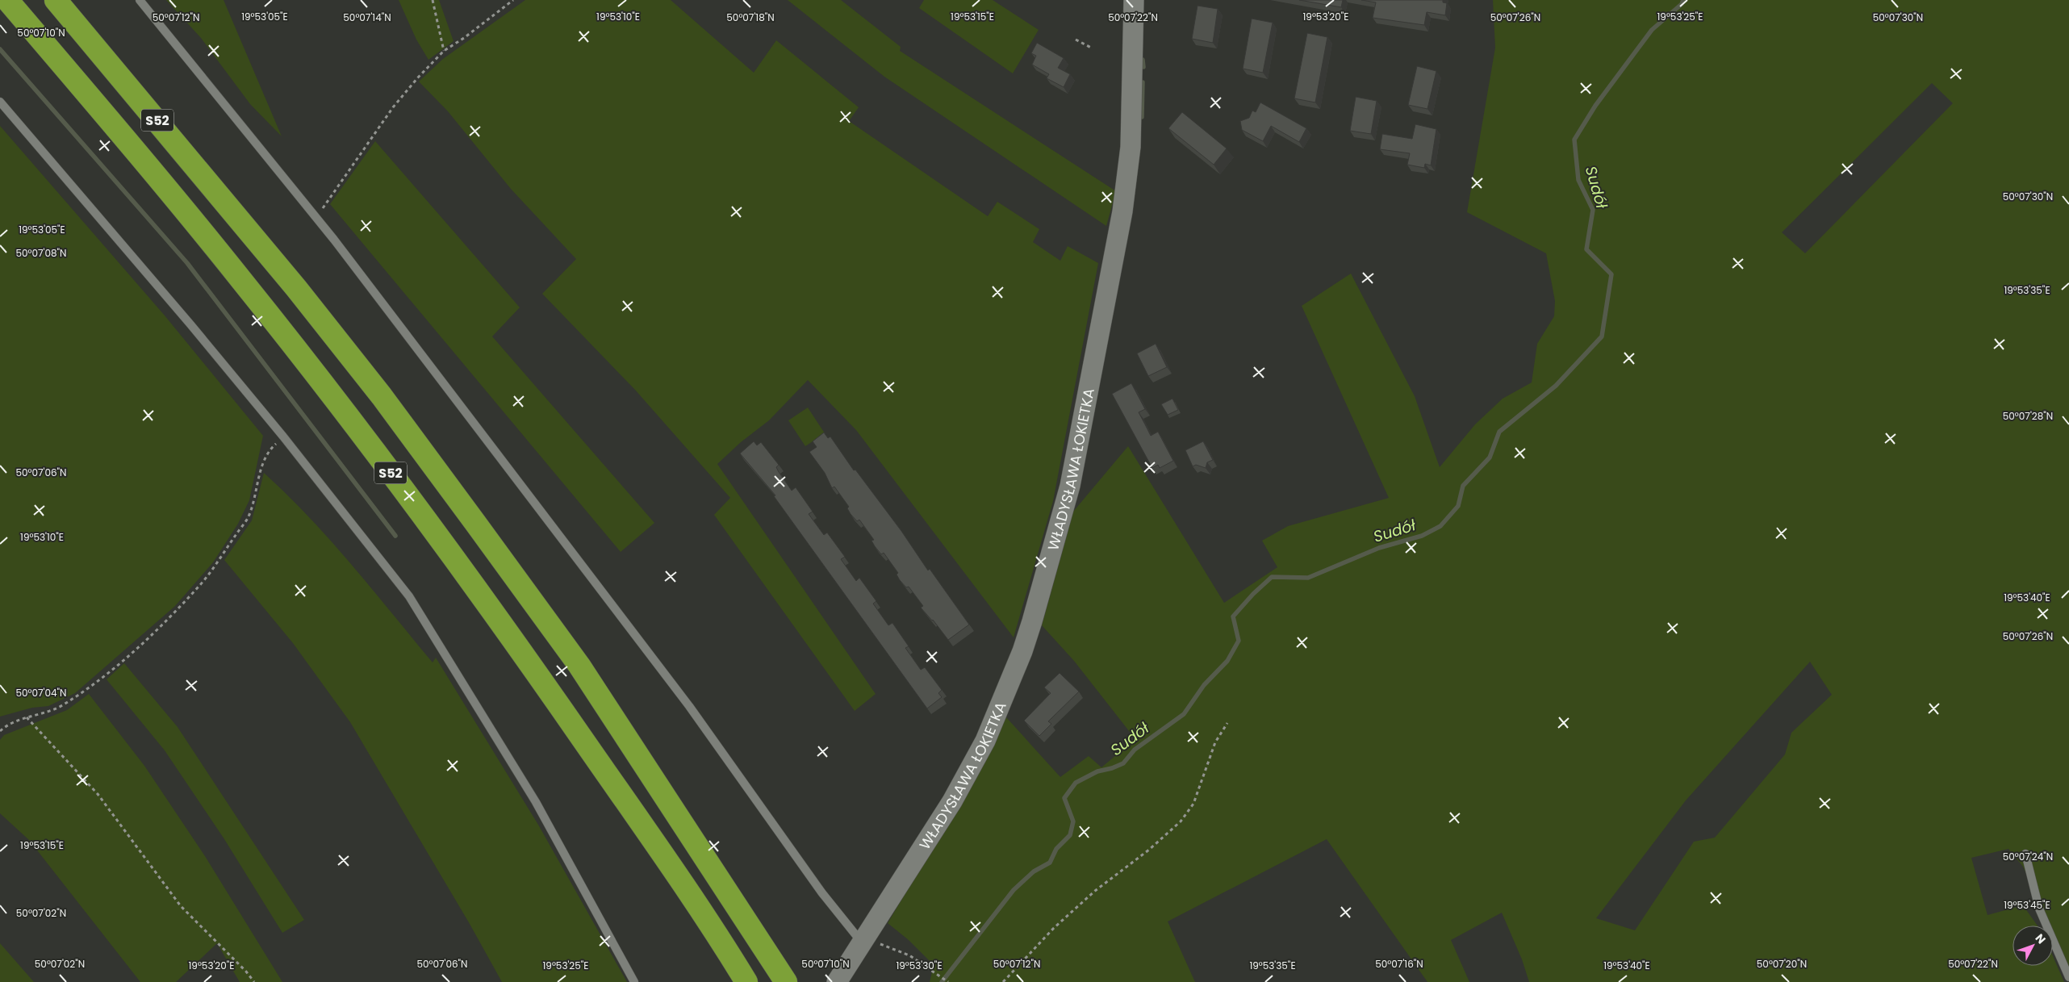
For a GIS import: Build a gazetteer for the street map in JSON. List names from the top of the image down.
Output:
{
  "streets": {
    "highway": ["S52"],
    "street": ["WŁADYSŁAWA ŁOKIETKA"]
  },
  "water": ["Sudół"],
  "north": "top right",
  "coordinates": [
    "19°53'05\"E",
    "19°53'10\"E",
    "19°53'15\"E",
    "19°53'20\"E",
    "19°53'25\"E",
    "50°07'12\"N",
    "50°07'14\"N",
    "50°07'18\"N",
    "50°07'22\"N",
    "50°07'26\"N",
    "50°07'30\"N",
    "50°07'10\"N",
    "50°07'08\"N",
    "19°53'35\"E",
    "50°07'28\"N",
    "50°07'06\"N",
    "19°53'40\"E",
    "50°07'04\"N",
    "50°07'24\"N",
    "19°53'45\"E",
    "50°07'02\"N",
    "50°07'16\"N",
    "50°07'20\"N",
    "19°53'30\"E"
  ]
}
